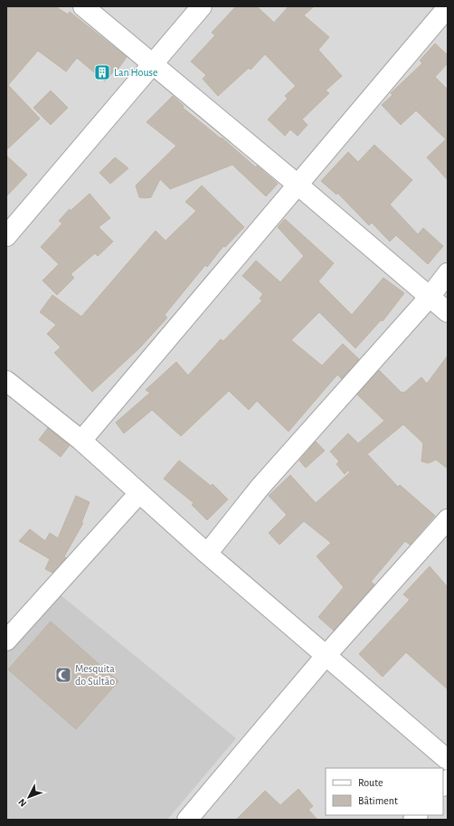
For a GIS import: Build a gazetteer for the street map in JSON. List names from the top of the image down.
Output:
{
  "places": {
    "building": ["Lan House"],
    "mosque": ["Mesquita do Sultão"]
  },
  "legend": ["Route", "Bâtiment"],
  "north": "bottom left"
}
